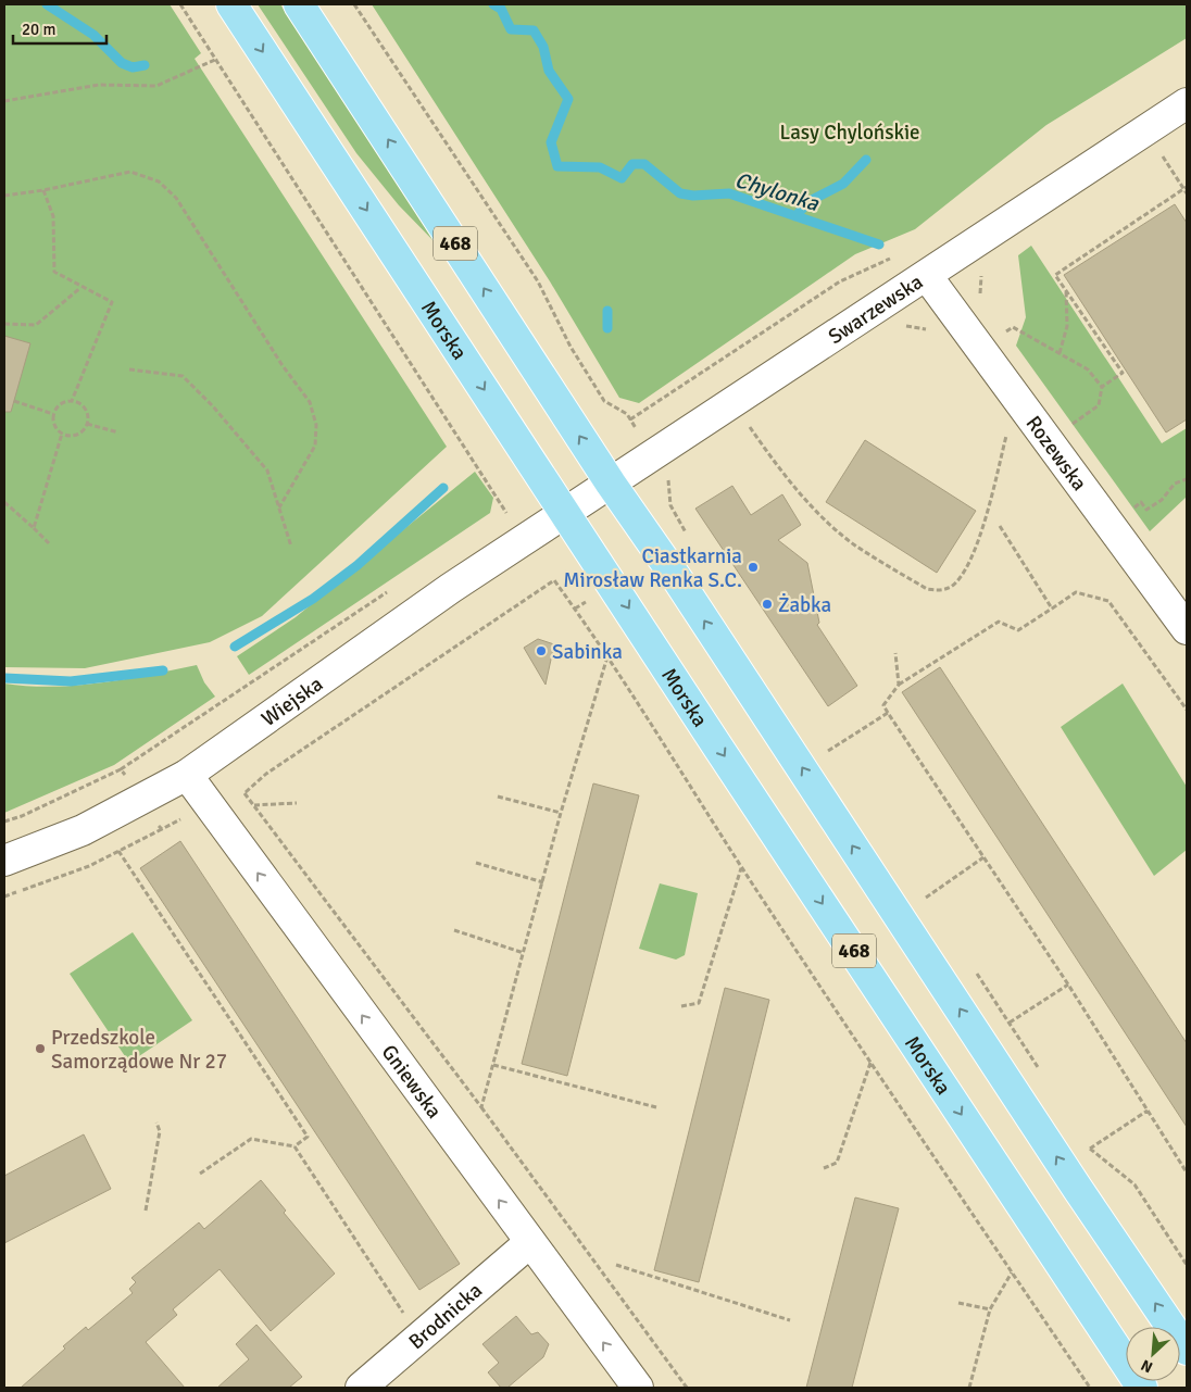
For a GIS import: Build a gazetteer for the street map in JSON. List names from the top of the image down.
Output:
{
  "streets": {
    "main road": ["468", "Morska"],
    "street": [
      "Swarzewska",
      "Rozewska",
      "Wiejska",
      "Gniewska",
      "Brodnicka"
    ]
  },
  "crossings": [
    ["468", "Swarzewska"],
    ["Swarzewska", "Morska"],
    ["Swarzewska", "Rozewska"],
    ["Swarzewska", "Wiejska"],
    ["Morska", "Wiejska"],
    ["Wiejska", "Gniewska"],
    ["Gniewska", "Brodnicka"]
  ],
  "one_way": ["Gniewska"],
  "water": ["Chylonka"],
  "parks": ["Lasy Chylońskie"],
  "places": [
    "Ciastkarnia Mirosław Renka S.C.",
    "Żabka",
    "Sabinka",
    "Przedszkole Samorządowe Nr 27"
  ],
  "scale_bar": "20 m",
  "north": "bottom left"
}
